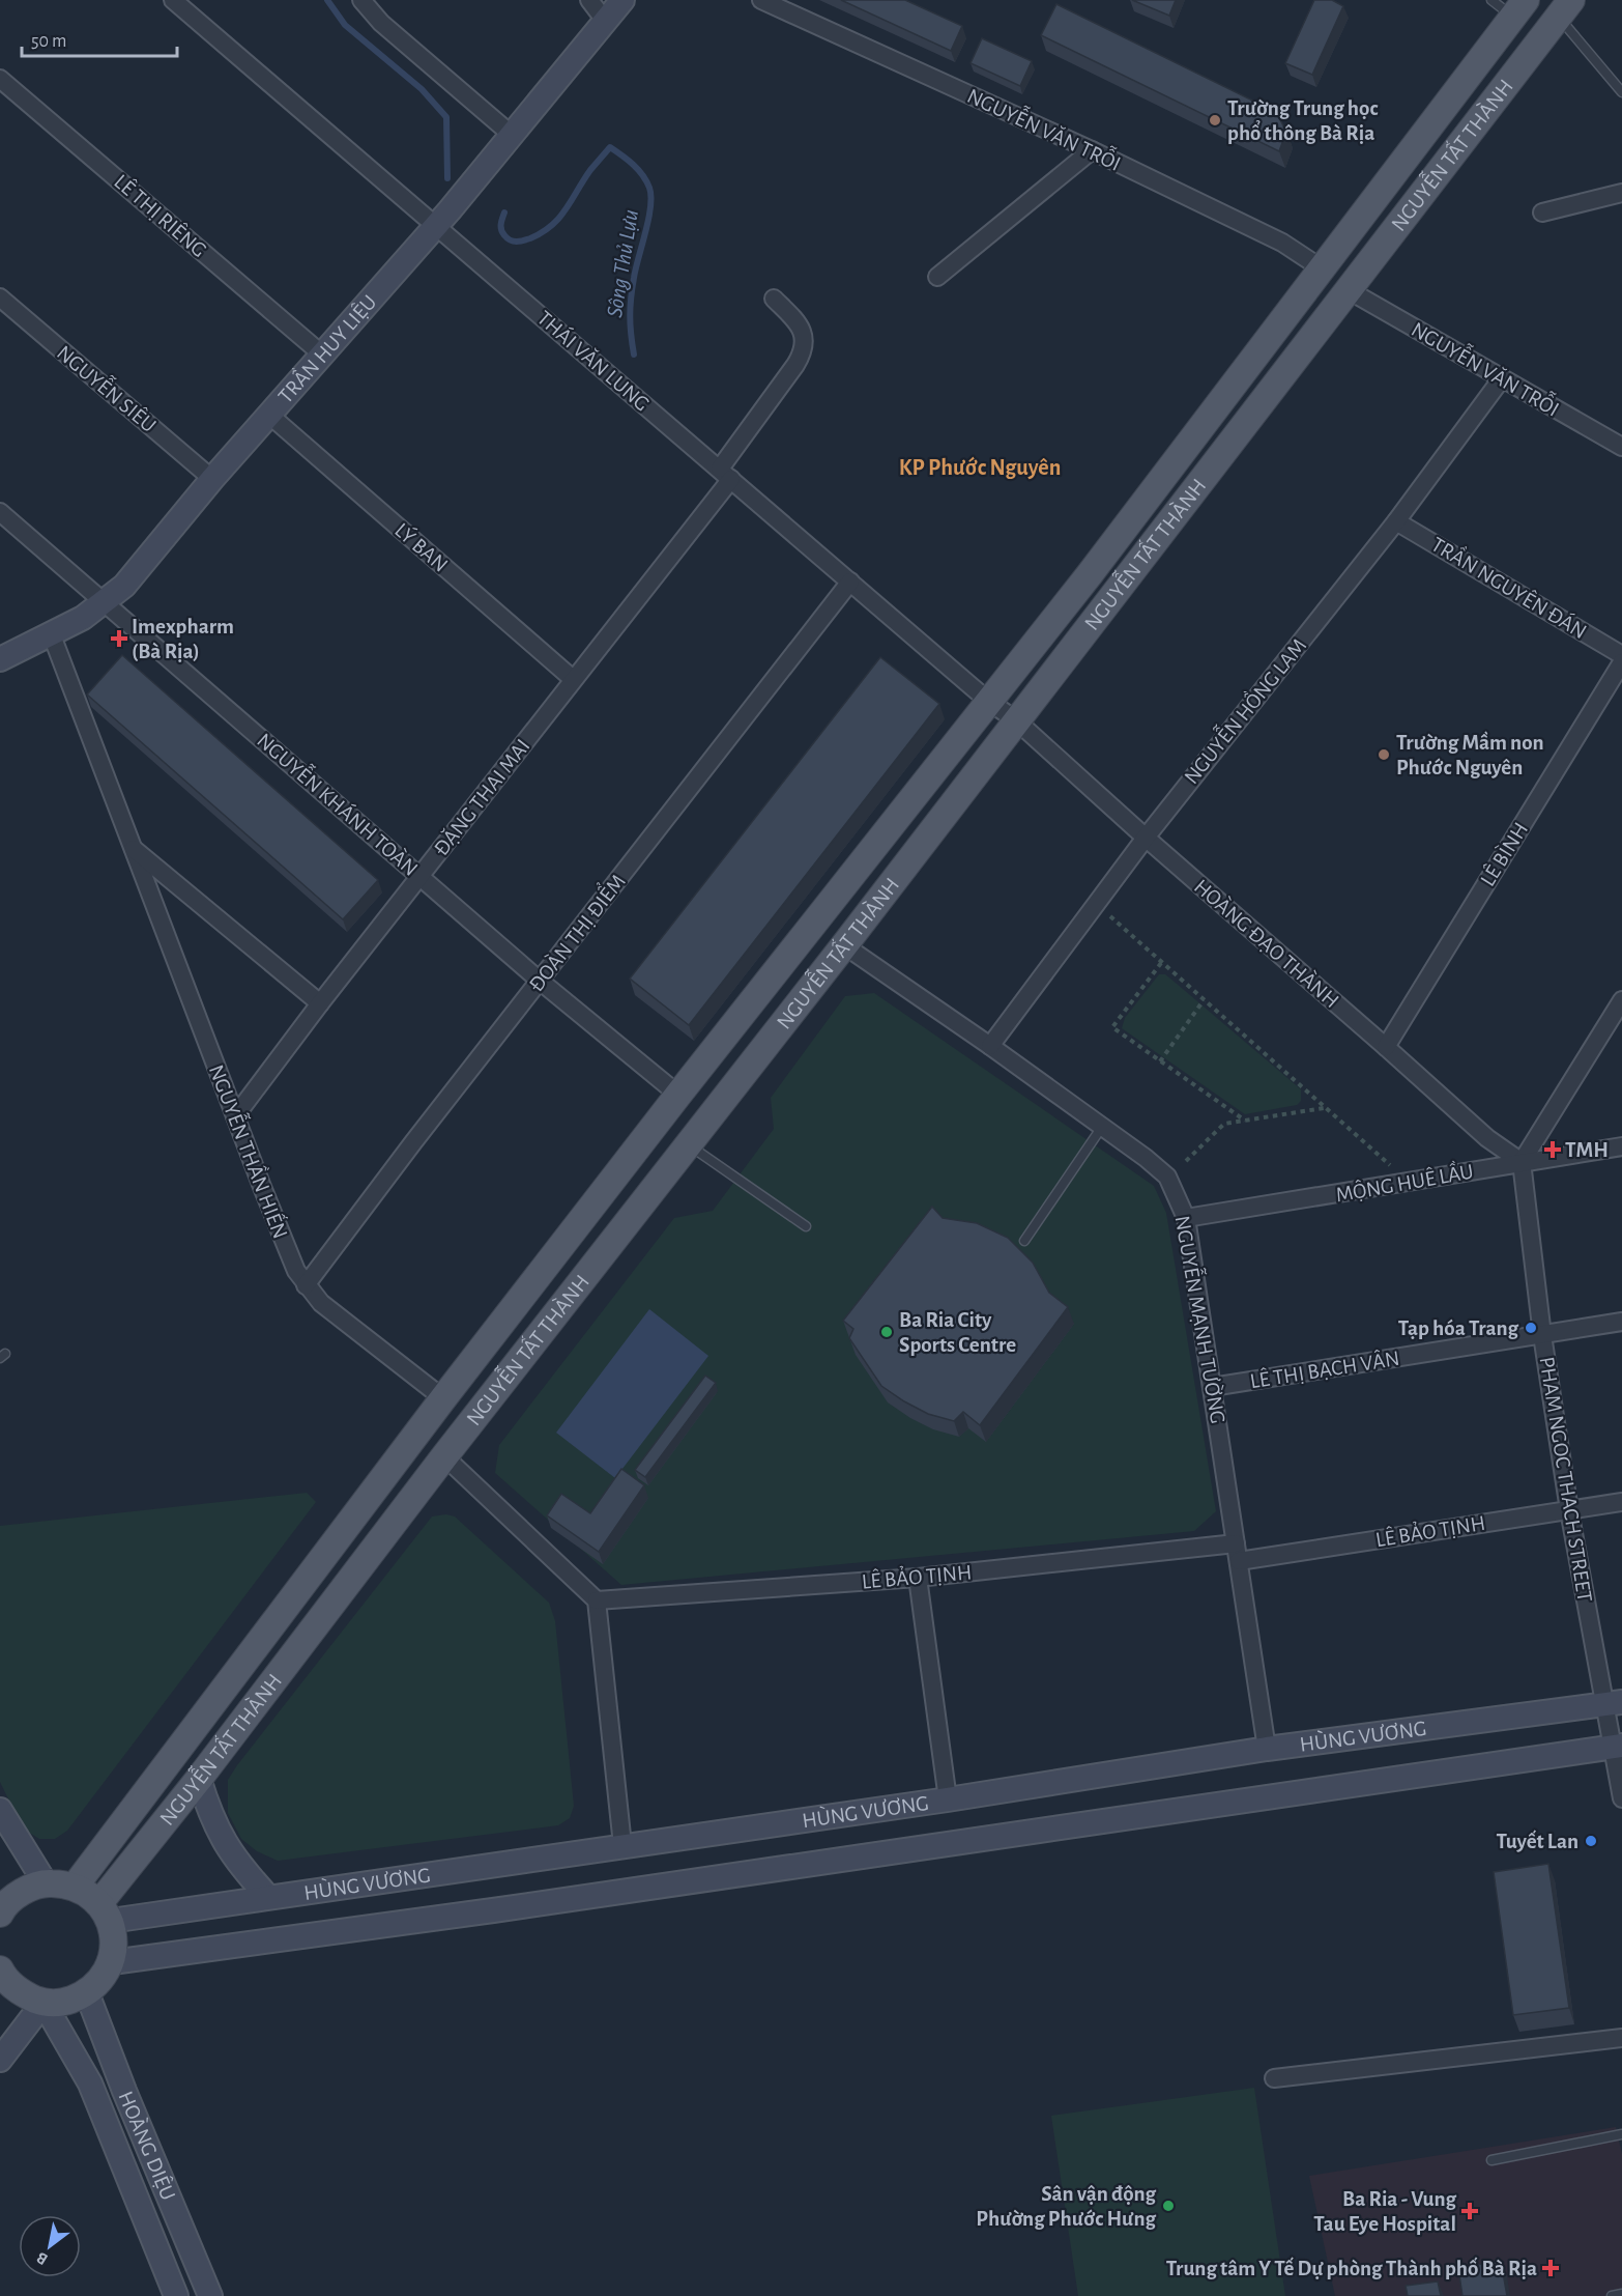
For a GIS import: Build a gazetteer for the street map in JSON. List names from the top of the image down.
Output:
{
  "streets": {
    "main road": [
      "NGUYỄN TẤT THÀNH",
      "TRẦN HUY LIỆU",
      "HÙNG VƯƠNG",
      "HOÀNG DIỆU"
    ],
    "street": [
      "NGUYỄN VĂN TRỖI",
      "LÊ THỊ RIÊNG",
      "THÁI VĂN LUNG",
      "NGUYỄN SIÊU",
      "LÝ BAN",
      "TRẦN NGUYÊN ĐÁN",
      "NGUYỄN HỒNG LAM",
      "ĐẶNG THAI MAI",
      "NGUYỄN KHÁNH TOÀN",
      "LÊ BÌNH",
      "ĐOÀN THỊ ĐIỂM",
      "HOÀNG ĐẠO THÀNH",
      "NGUYỄN THẦN HIẾN",
      "MỘNG HUÊ LẦU",
      "NGUYỄN MẠNH TƯỜNG",
      "LÊ THỊ BẠCH VÂN",
      "PHAM NGOC THACH STREET",
      "LÊ BẢO TỊNH"
    ]
  },
  "crossings": [
    ["NGUYỄN VĂN TRỖI", "NGUYỄN TẤT THÀNH"],
    ["NGUYỄN VĂN TRỖI", "NGUYỄN HỒNG LAM"],
    ["NGUYỄN TẤT THÀNH", "THÁI VĂN LUNG"],
    ["NGUYỄN TẤT THÀNH", "NGUYỄN KHÁNH TOÀN"],
    ["NGUYỄN TẤT THÀNH", "HOÀNG ĐẠO THÀNH"],
    ["NGUYỄN TẤT THÀNH", "NGUYỄN THẦN HIẾN"],
    ["NGUYỄN TẤT THÀNH", "NGUYỄN MẠNH TƯỜNG"],
    ["NGUYỄN TẤT THÀNH", "HÙNG VƯƠNG"],
    ["LÊ THỊ RIÊNG", "TRẦN HUY LIỆU"],
    ["TRẦN HUY LIỆU", "THÁI VĂN LUNG"],
    ["TRẦN HUY LIỆU", "NGUYỄN SIÊU"],
    ["TRẦN HUY LIỆU", "LÝ BAN"],
    ["TRẦN HUY LIỆU", "NGUYỄN KHÁNH TOÀN"],
    ["TRẦN HUY LIỆU", "NGUYỄN THẦN HIẾN"],
    ["THÁI VĂN LUNG", "ĐẶNG THAI MAI"],
    ["THÁI VĂN LUNG", "ĐOÀN THỊ ĐIỂM"],
    ["THÁI VĂN LUNG", "HOÀNG ĐẠO THÀNH"],
    ["LÝ BAN", "ĐẶNG THAI MAI"],
    ["TRẦN NGUYÊN ĐÁN", "NGUYỄN HỒNG LAM"],
    ["NGUYỄN HỒNG LAM", "HOÀNG ĐẠO THÀNH"],
    ["NGUYỄN HỒNG LAM", "NGUYỄN MẠNH TƯỜNG"],
    ["ĐẶNG THAI MAI", "NGUYỄN KHÁNH TOÀN"],
    ["ĐẶNG THAI MAI", "NGUYỄN THẦN HIẾN"],
    ["NGUYỄN KHÁNH TOÀN", "ĐOÀN THỊ ĐIỂM"],
    ["LÊ BÌNH", "HOÀNG ĐẠO THÀNH"],
    ["ĐOÀN THỊ ĐIỂM", "NGUYỄN THẦN HIẾN"],
    ["HOÀNG ĐẠO THÀNH", "MỘNG HUÊ LẦU"],
    ["HOÀNG ĐẠO THÀNH", "PHAM NGOC THACH STREET"],
    ["MỘNG HUÊ LẦU", "NGUYỄN MẠNH TƯỜNG"],
    ["MỘNG HUÊ LẦU", "PHAM NGOC THACH STREET"],
    ["NGUYỄN MẠNH TƯỜNG", "LÊ THỊ BẠCH VÂN"],
    ["NGUYỄN MẠNH TƯỜNG", "LÊ BẢO TỊNH"],
    ["NGUYỄN MẠNH TƯỜNG", "HÙNG VƯƠNG"],
    ["LÊ THỊ BẠCH VÂN", "PHAM NGOC THACH STREET"],
    ["PHAM NGOC THACH STREET", "LÊ BẢO TỊNH"],
    ["PHAM NGOC THACH STREET", "HÙNG VƯƠNG"]
  ],
  "districts": ["KP Phước Nguyên"],
  "water": ["Sông Thủ Lựu"],
  "places": {
    "other": [
      "Trường Trung học phổ thông Bà Rịa",
      "Trường Mầm non Phước Nguyên",
      "Tạp hóa Trang",
      "Ba Ria City Sports Centre",
      "Tuyết Lan",
      "Sân vận động Phường Phước Hưng"
    ],
    "health": [
      "Imexpharm (Bà Rịa)",
      "TMH",
      "Ba Ria - Vung Tau Eye Hospital",
      "Trung tâm Y Tế Dự phòng Thành phố Bà Rịa"
    ]
  },
  "scale_bar": "50 m",
  "north": "bottom left"
}
